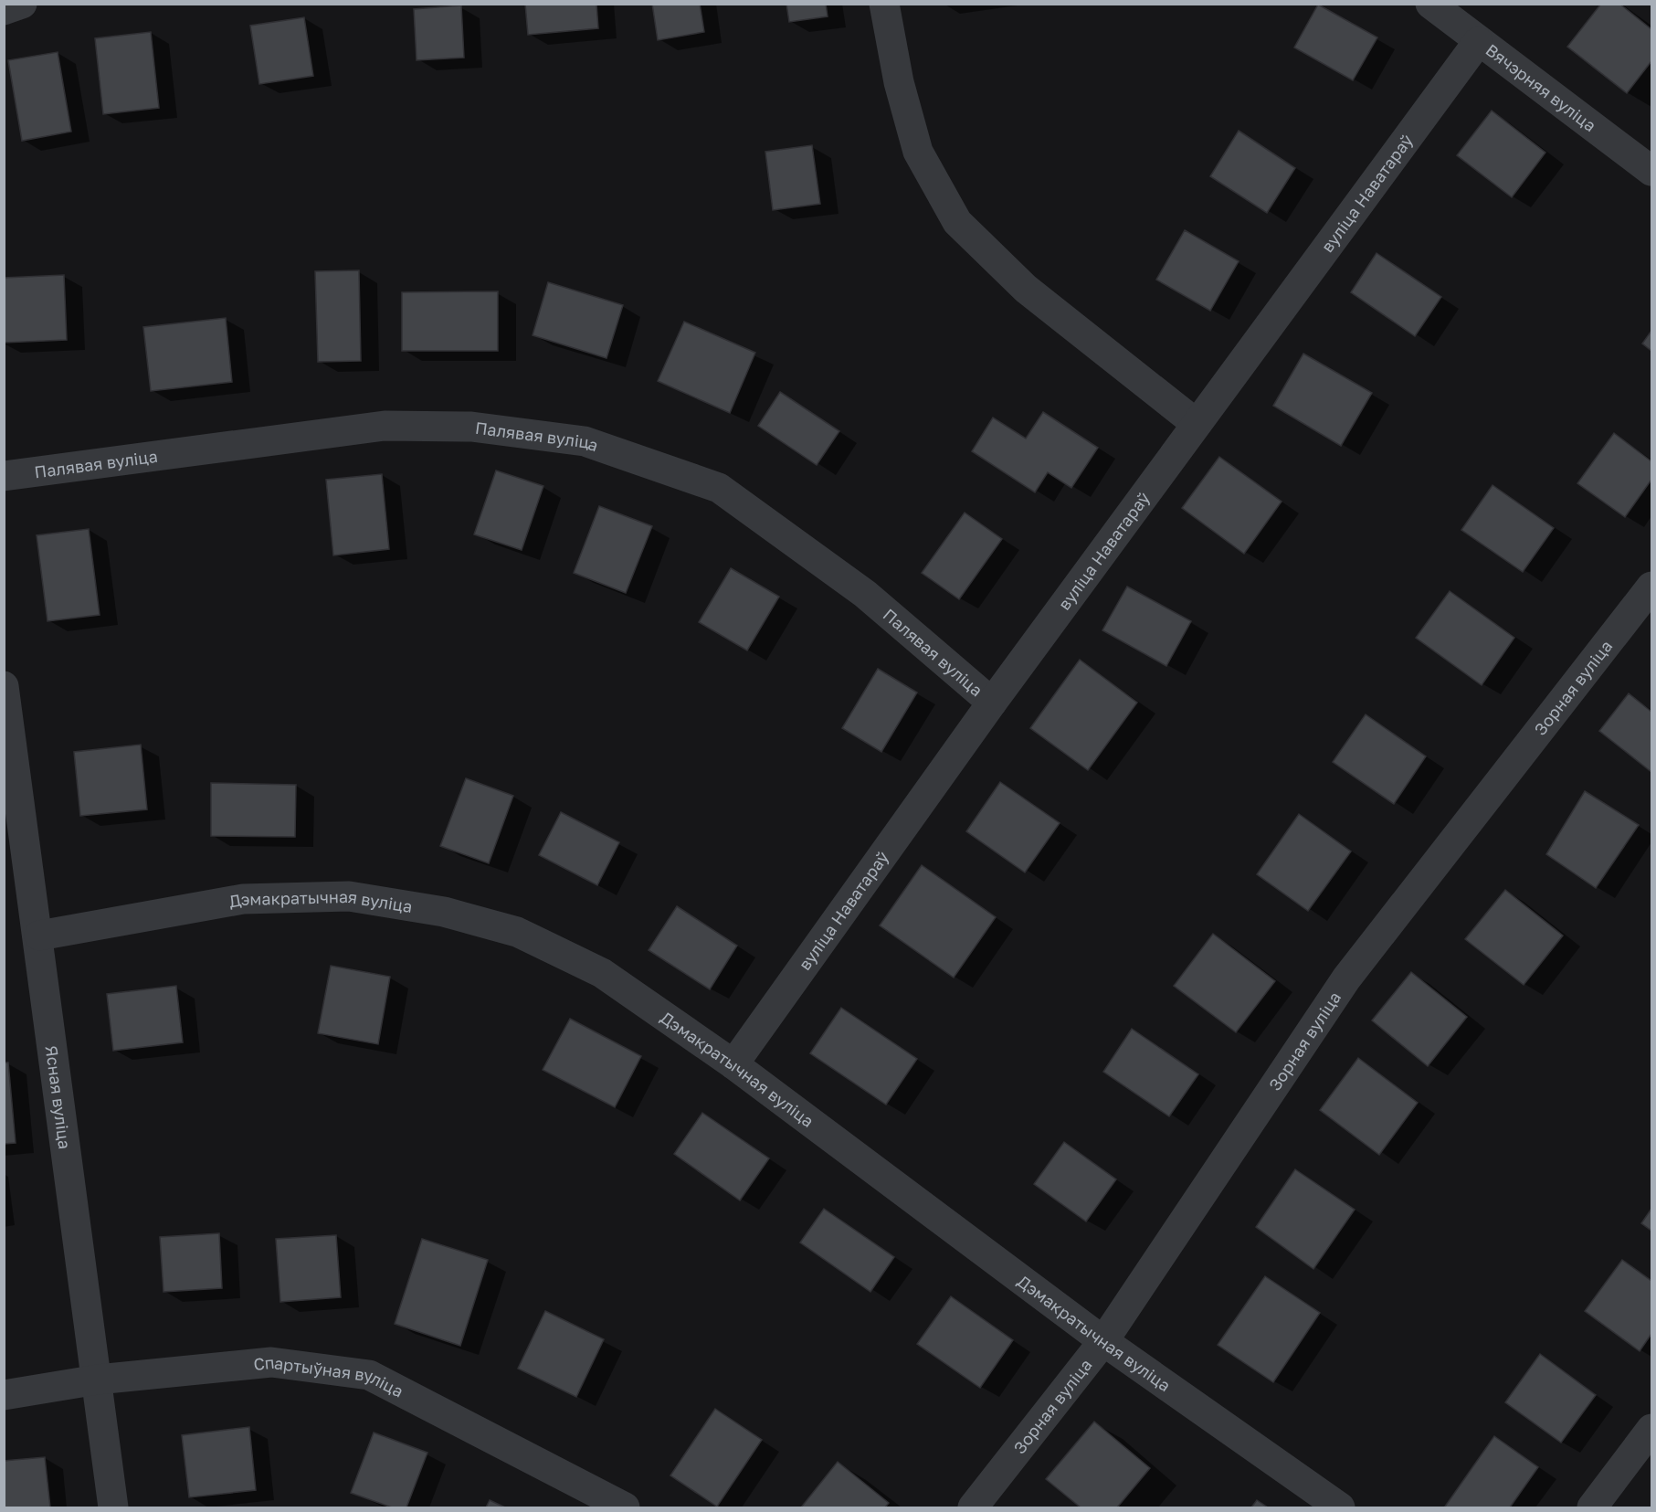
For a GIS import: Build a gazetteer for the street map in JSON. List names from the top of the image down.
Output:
{
  "streets": {
    "street": [
      "Вячэрняя вуліца",
      "вуліца Наватараў",
      "Палявая вуліца",
      "Зорная вуліца",
      "Дэмакратычная вуліца",
      "Ясная вуліца",
      "Спартыўная вуліца"
    ]
  },
  "crossings": [
    ["Вячэрняя вуліца", "вуліца Наватараў"],
    ["вуліца Наватараў", "Палявая вуліца"],
    ["вуліца Наватараў", "Дэмакратычная вуліца"],
    ["Зорная вуліца", "Дэмакратычная вуліца"],
    ["Дэмакратычная вуліца", "Ясная вуліца"],
    ["Ясная вуліца", "Спартыўная вуліца"]
  ]
}
